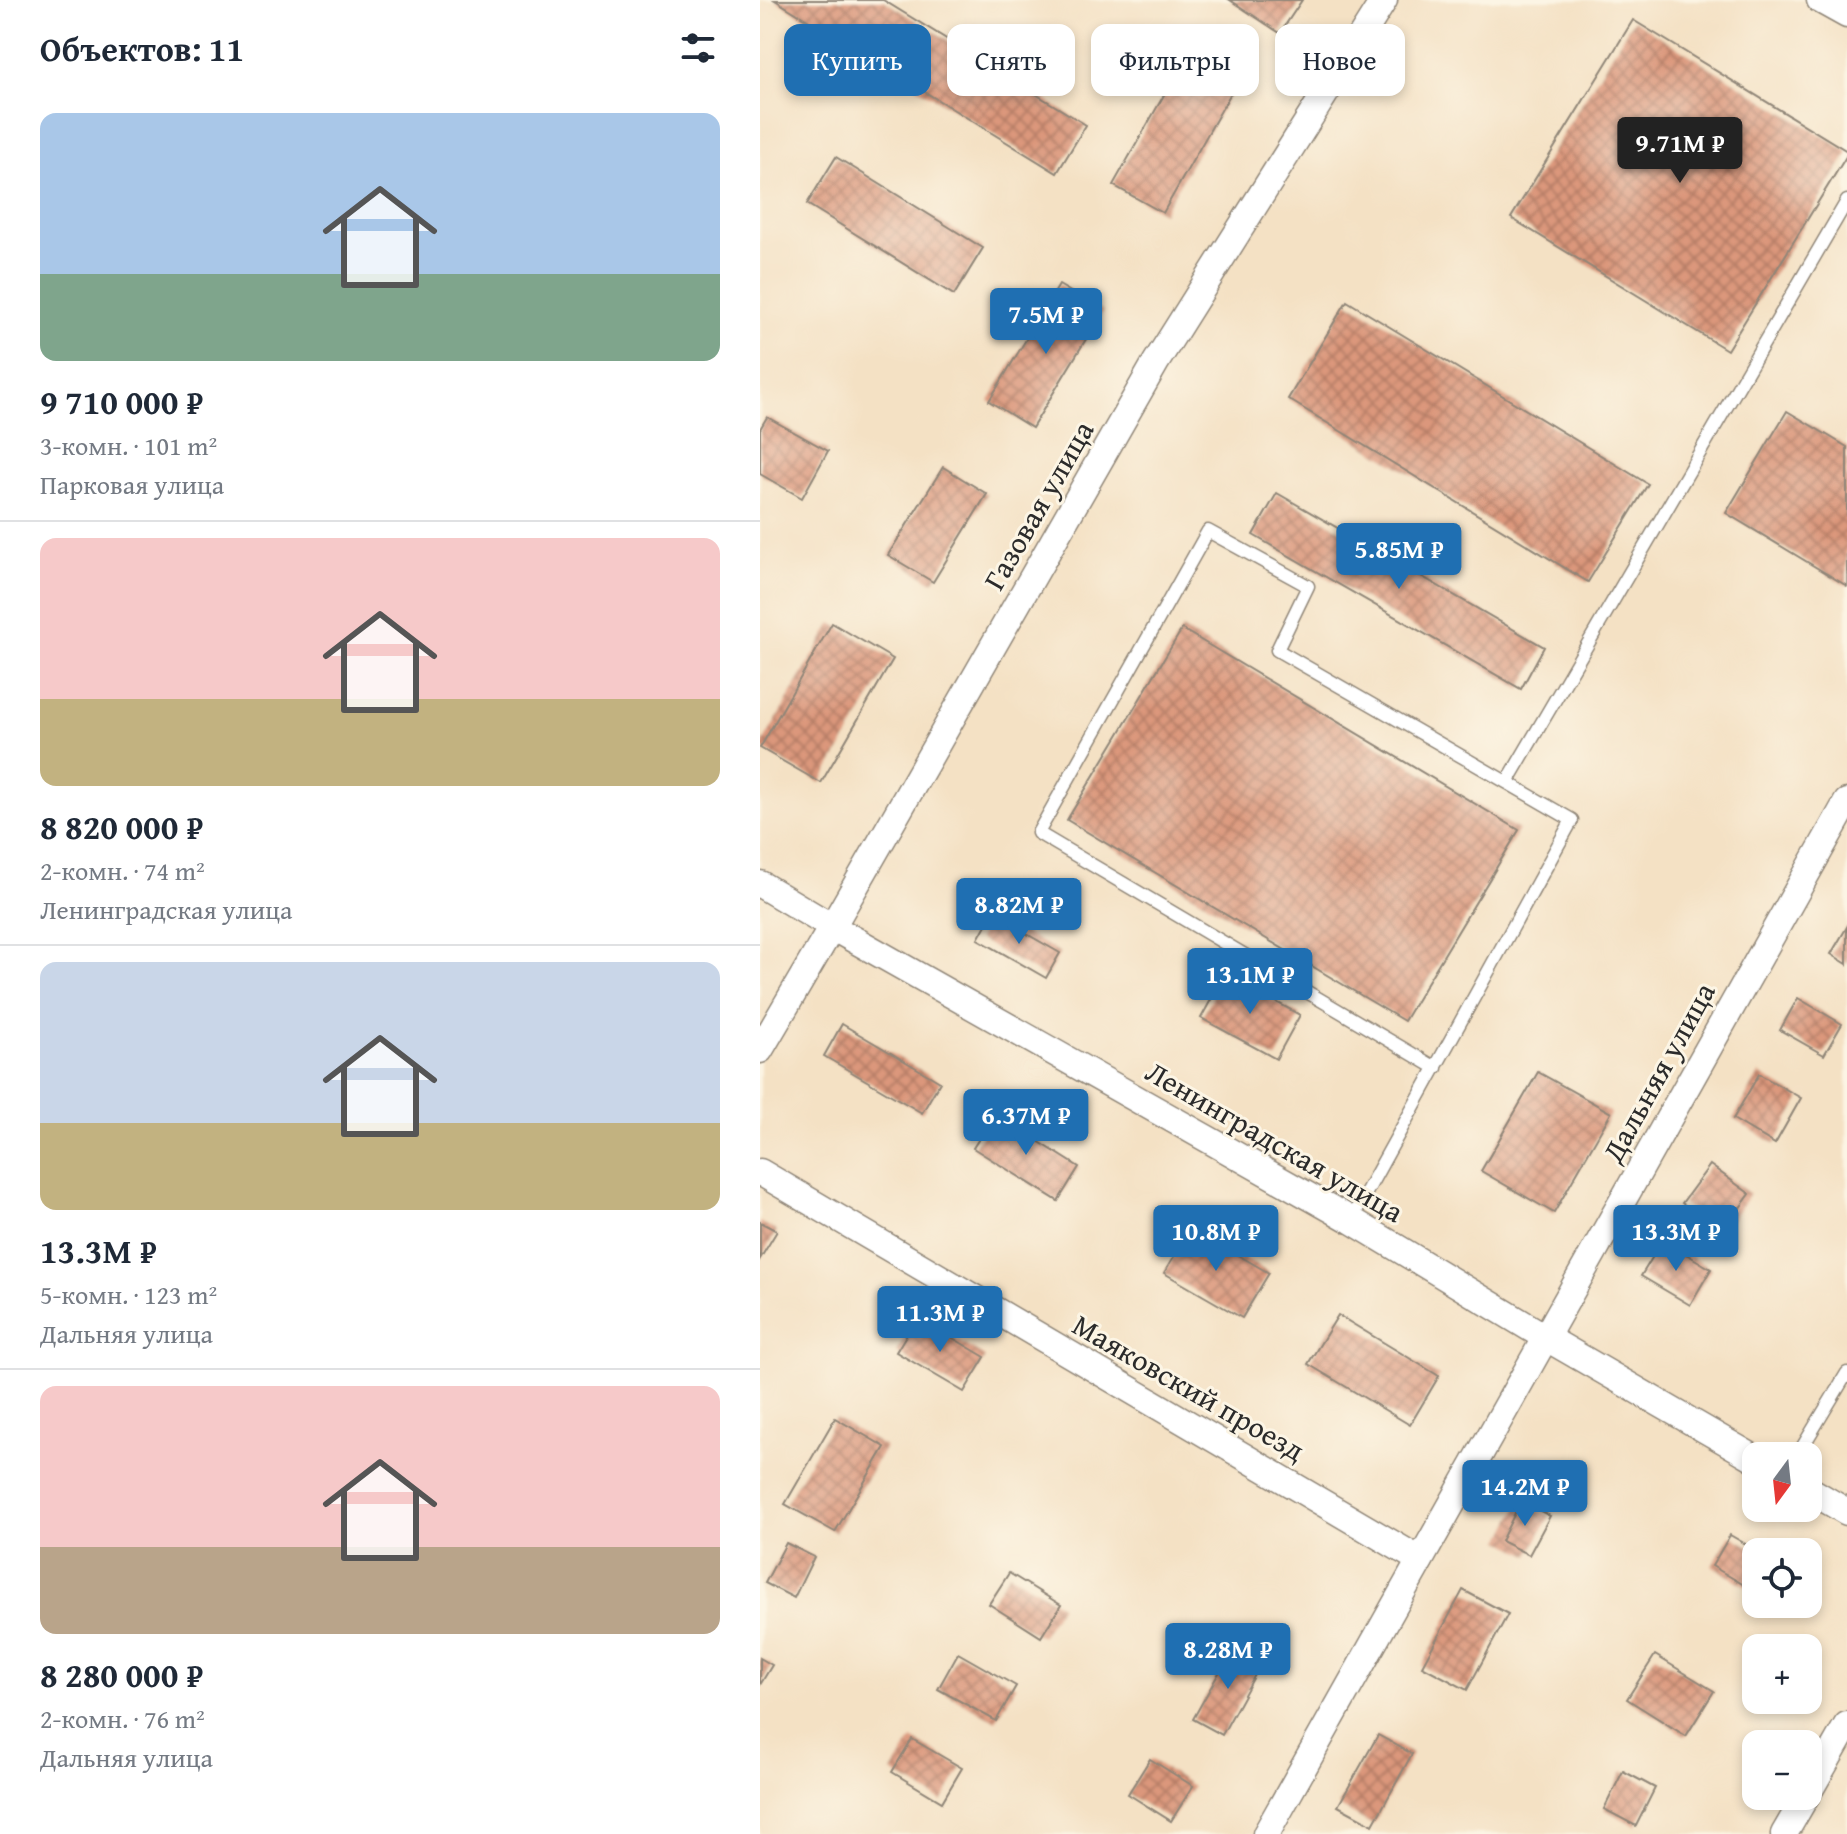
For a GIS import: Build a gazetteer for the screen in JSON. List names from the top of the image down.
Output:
{
  "streets": {
    "street": [
      "Газовая улица",
      "Дальняя улица",
      "Ленинградская улица",
      "Маяковский проезд"
    ]
  },
  "crossings": [
    ["Газовая улица", "Ленинградская улица"],
    ["Дальняя улица", "Ленинградская улица"],
    ["Дальняя улица", "Маяковский проезд"]
  ],
  "north": "bottom",
  "page": {
    "heading": "Объектов: 11",
    "chip": [
      "Купить",
      "Снять",
      "Фильтры",
      "Новое"
    ],
    "list": [
      {
        "name": "9 710 000 ₽",
        "note": "3-комн. · 101 m² · Парковая улица"
      },
      {
        "name": "8 820 000 ₽",
        "note": "2-комн. · 74 m² · Ленинградская улица"
      },
      {
        "name": "13.3M ₽",
        "note": "5-комн. · 123 m² · Дальняя улица"
      },
      {
        "name": "8 280 000 ₽",
        "note": "2-комн. · 76 m² · Дальняя улица"
      }
    ],
    "price": [
      "9.71M ₽",
      "7.5M ₽",
      "5.85M ₽",
      "8.82M ₽",
      "13.1M ₽",
      "6.37M ₽",
      "10.8M ₽",
      "13.3M ₽",
      "11.3M ₽",
      "14.2M ₽",
      "8.28M ₽"
    ],
    "map_buttons": ["+", "−"]
  }
}
